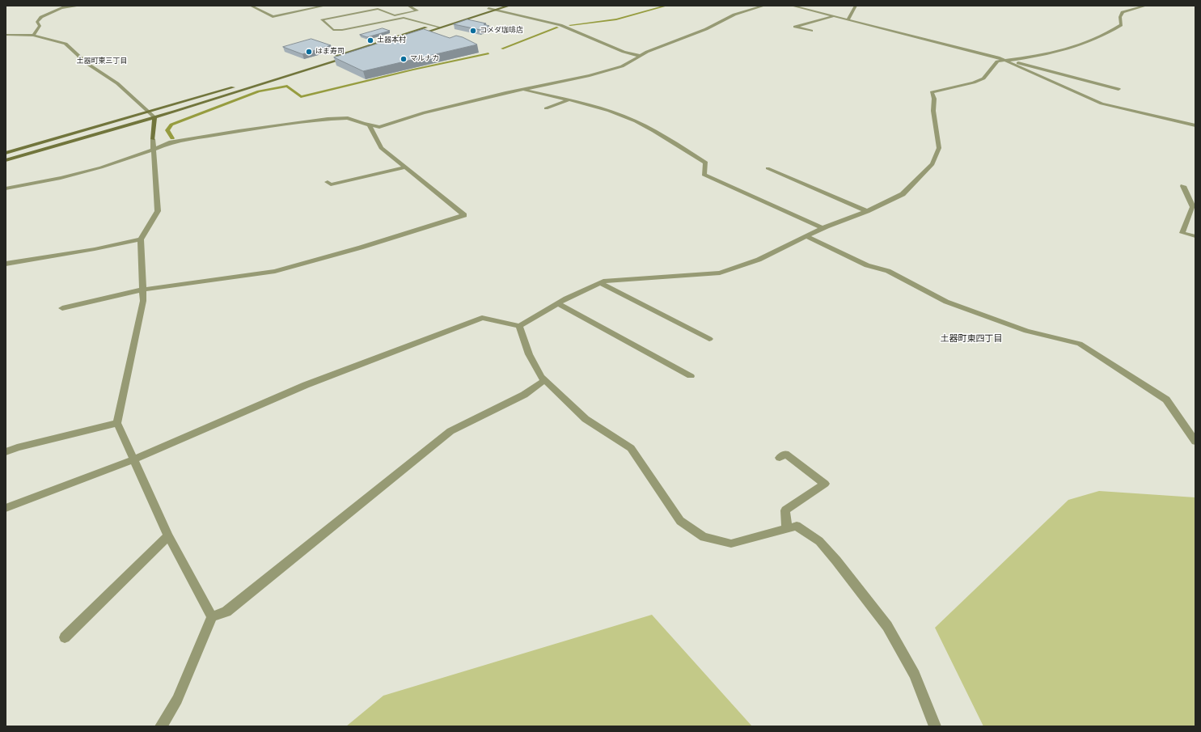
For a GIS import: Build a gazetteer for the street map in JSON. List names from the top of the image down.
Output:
{
  "districts": ["土器町東三丁目", "土器町東四丁目"],
  "places": [
    "コメダ珈琲店",
    "土器本村",
    "はま寿司",
    "マルナカ"
  ]
}
